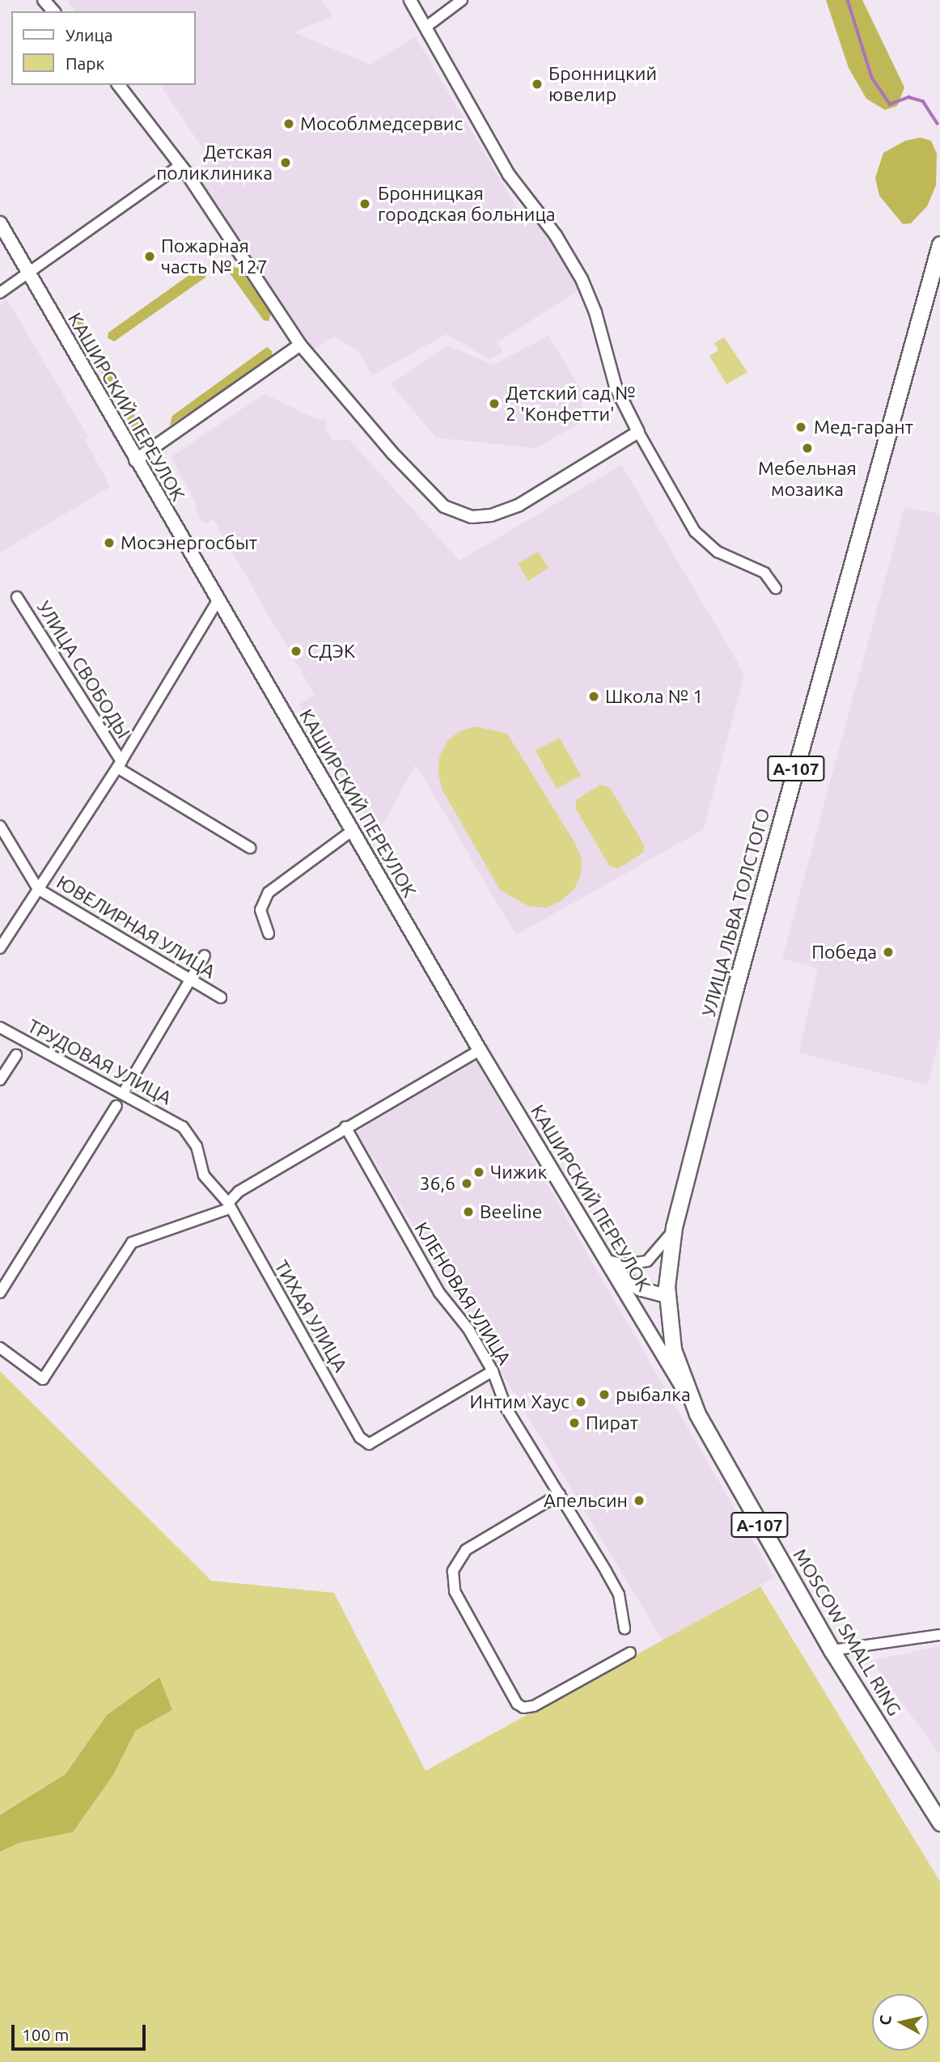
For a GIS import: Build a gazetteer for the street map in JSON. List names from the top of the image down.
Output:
{
  "streets": {
    "highway": ["А-107", "УЛИЦА ЛЬВА ТОЛСТОГО", "MOSCOW SMALL RING"],
    "main road": ["КАШИРСКИЙ ПЕРЕУЛОК"],
    "street": [
      "УЛИЦА СВОБОДЫ",
      "ЮВЕЛИРНАЯ УЛИЦА",
      "ТРУДОВАЯ УЛИЦА",
      "КЛЕНОВАЯ УЛИЦА",
      "ТИХАЯ УЛИЦА"
    ]
  },
  "crossings": [
    ["КАШИРСКИЙ ПЕРЕУЛОК", "УЛИЦА ЛЬВА ТОЛСТОГО"],
    ["КАШИРСКИЙ ПЕРЕУЛОК", "MOSCOW SMALL RING"],
    ["УЛИЦА ЛЬВА ТОЛСТОГО", "MOSCOW SMALL RING"],
    ["ТРУДОВАЯ УЛИЦА", "ТИХАЯ УЛИЦА"],
    ["КЛЕНОВАЯ УЛИЦА", "ТИХАЯ УЛИЦА"]
  ],
  "places": [
    "Бронницкий ювелир",
    "Мособлмедсервис",
    "Детская поликлиника",
    "Бронницкая городская больница",
    "Пожарная часть № 127",
    "Детский сад № 2 'Конфетти'",
    "Мед-гарант",
    "Мебельная мозаика",
    "Мосэнергосбыт",
    "СДЭК",
    "Школа № 1",
    "Победа",
    "Чижик",
    "36,6",
    "Beeline",
    "рыбалка",
    "Интим Хаус",
    "Пират",
    "Апельсин"
  ],
  "legend": ["Улица", "Парк"],
  "scale_bar": "100 m",
  "north": "left"
}
